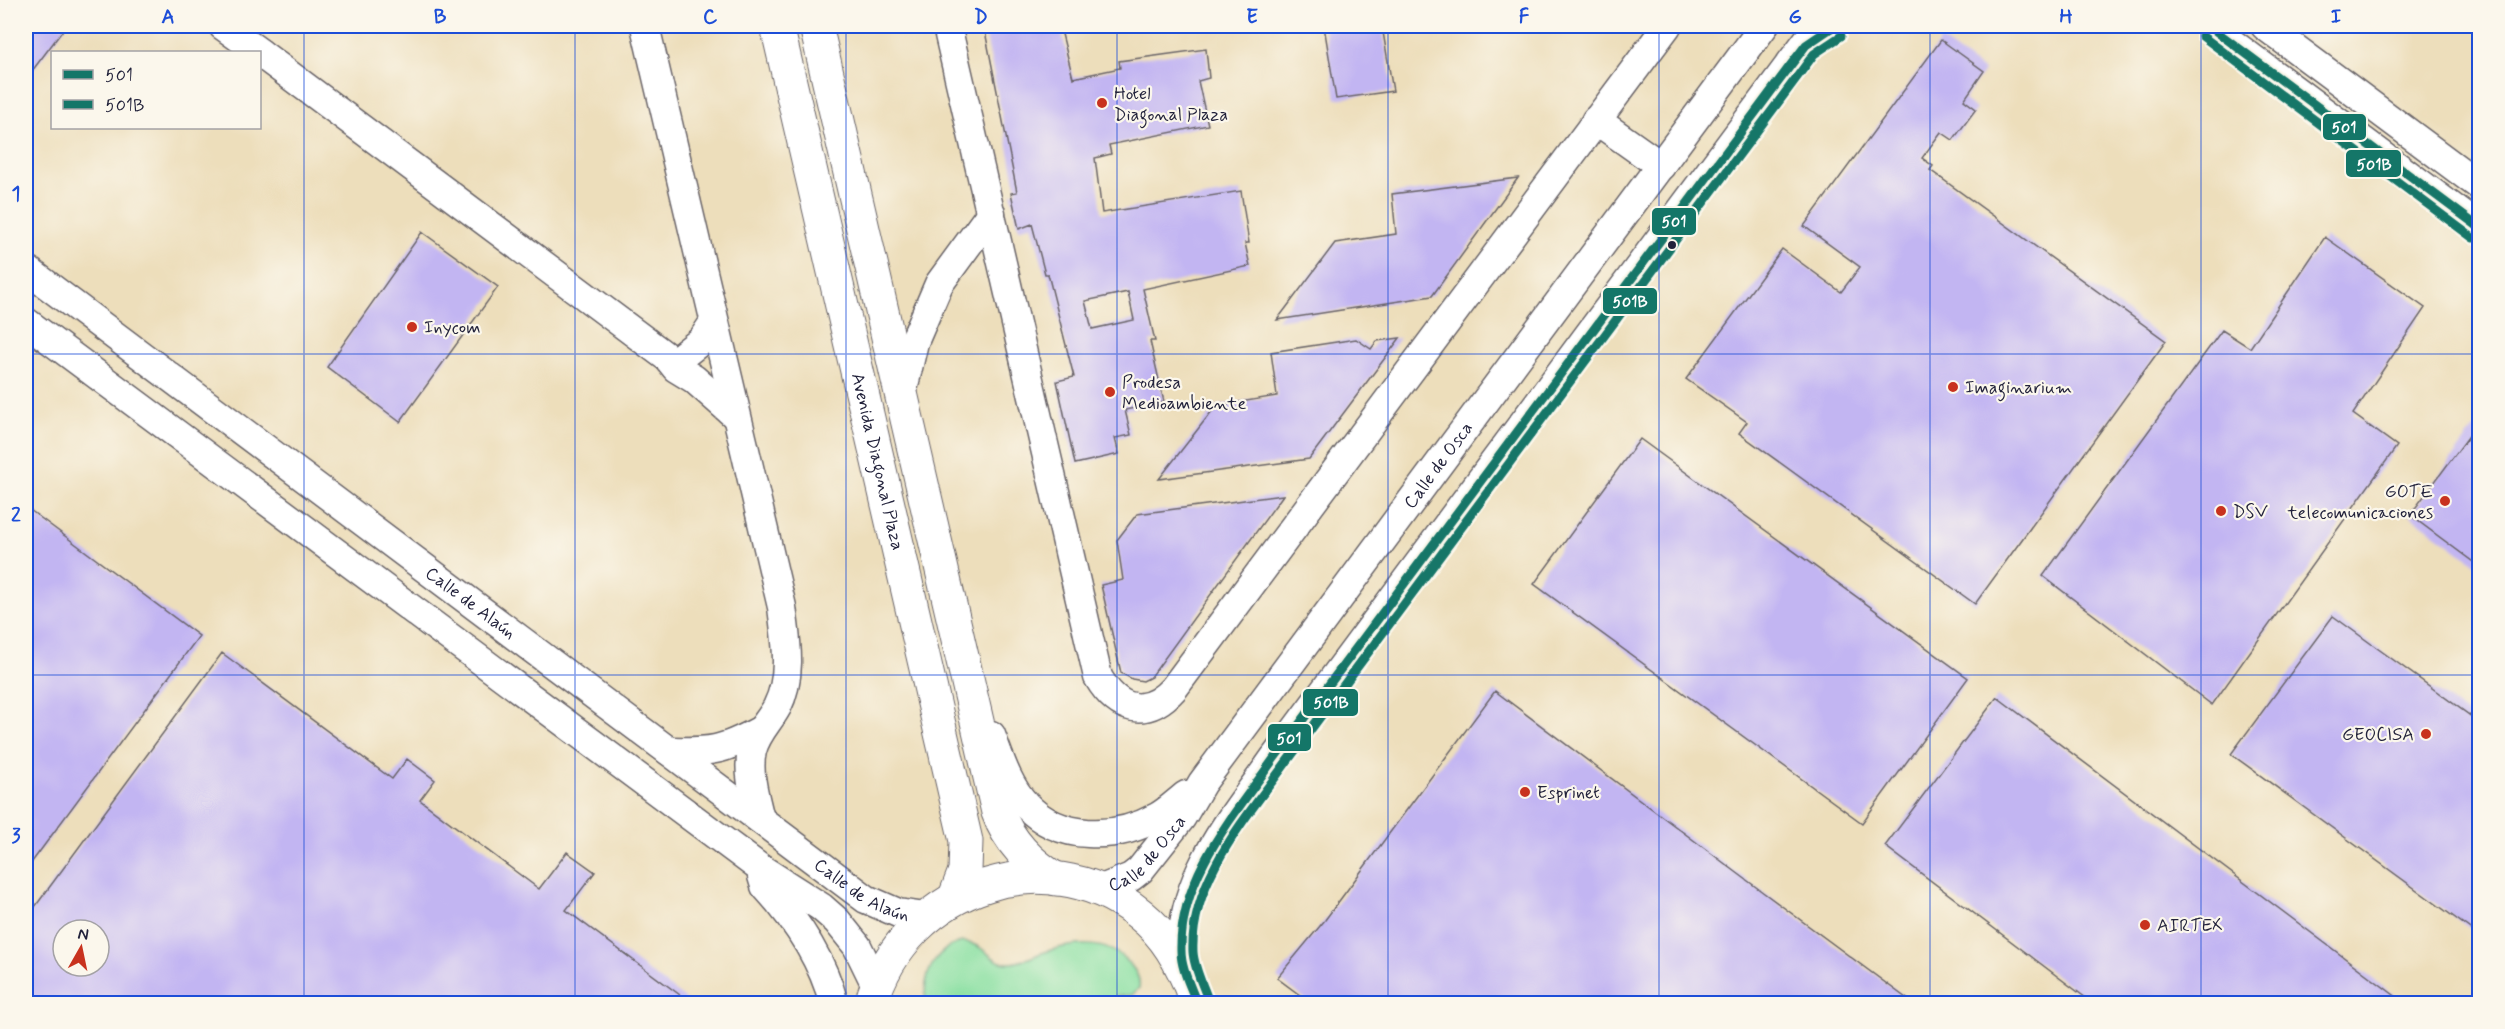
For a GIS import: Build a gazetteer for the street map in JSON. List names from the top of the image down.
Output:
{
  "streets": {
    "main road": ["Avenida Diagonal Plaza"],
    "street": ["Calle de Osca", "Calle de Alaún"]
  },
  "places": [
    "Hotel Diagonal Plaza",
    "Inycom",
    "Imaginarium",
    "Prodesa Medioambiente",
    "GOTE telecomunicaciones",
    "DSV",
    "GEOCISA",
    "Esprinet",
    "AIRTEX"
  ],
  "lines": ["transit line 501", "transit line 501B"],
  "legend": ["501", "501B"],
  "north": "top",
  "grid": {
    "columns": [
      "A",
      "B",
      "C",
      "D",
      "E",
      "F",
      "G",
      "H",
      "I"
    ],
    "rows": ["1", "2", "3"]
  }
}
